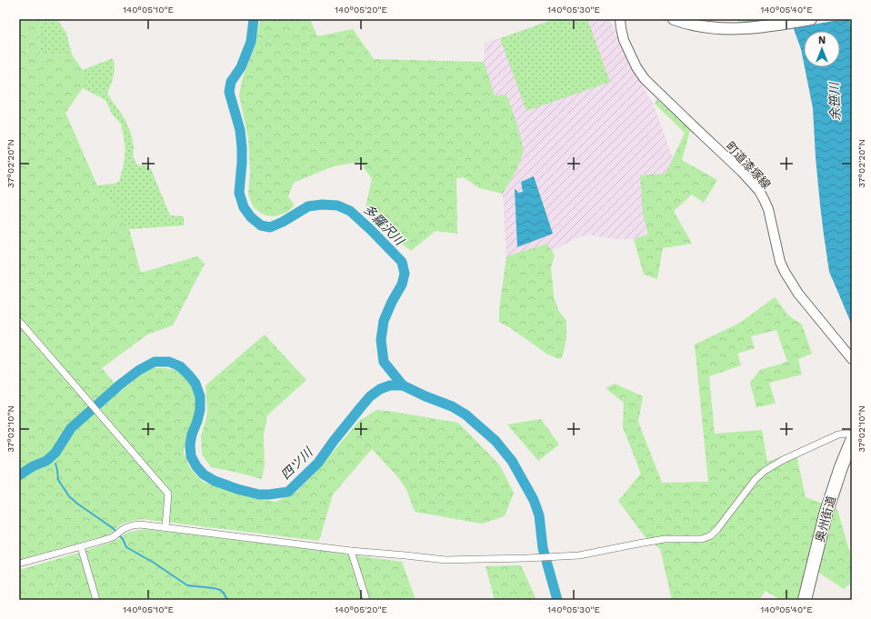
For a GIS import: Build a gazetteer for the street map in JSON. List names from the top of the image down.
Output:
{
  "streets": {
    "highway": ["奥州街道"],
    "street": ["町道漆塚線"]
  },
  "water": ["余笹川", "多羅沢川", "四ツ川"],
  "north": "top",
  "coordinates": [
    "140°05'10\"E",
    "140°05'20\"E",
    "140°05'30\"E",
    "140°05'40\"E",
    "37°02'20\"N",
    "37°02'10\"N"
  ]
}
